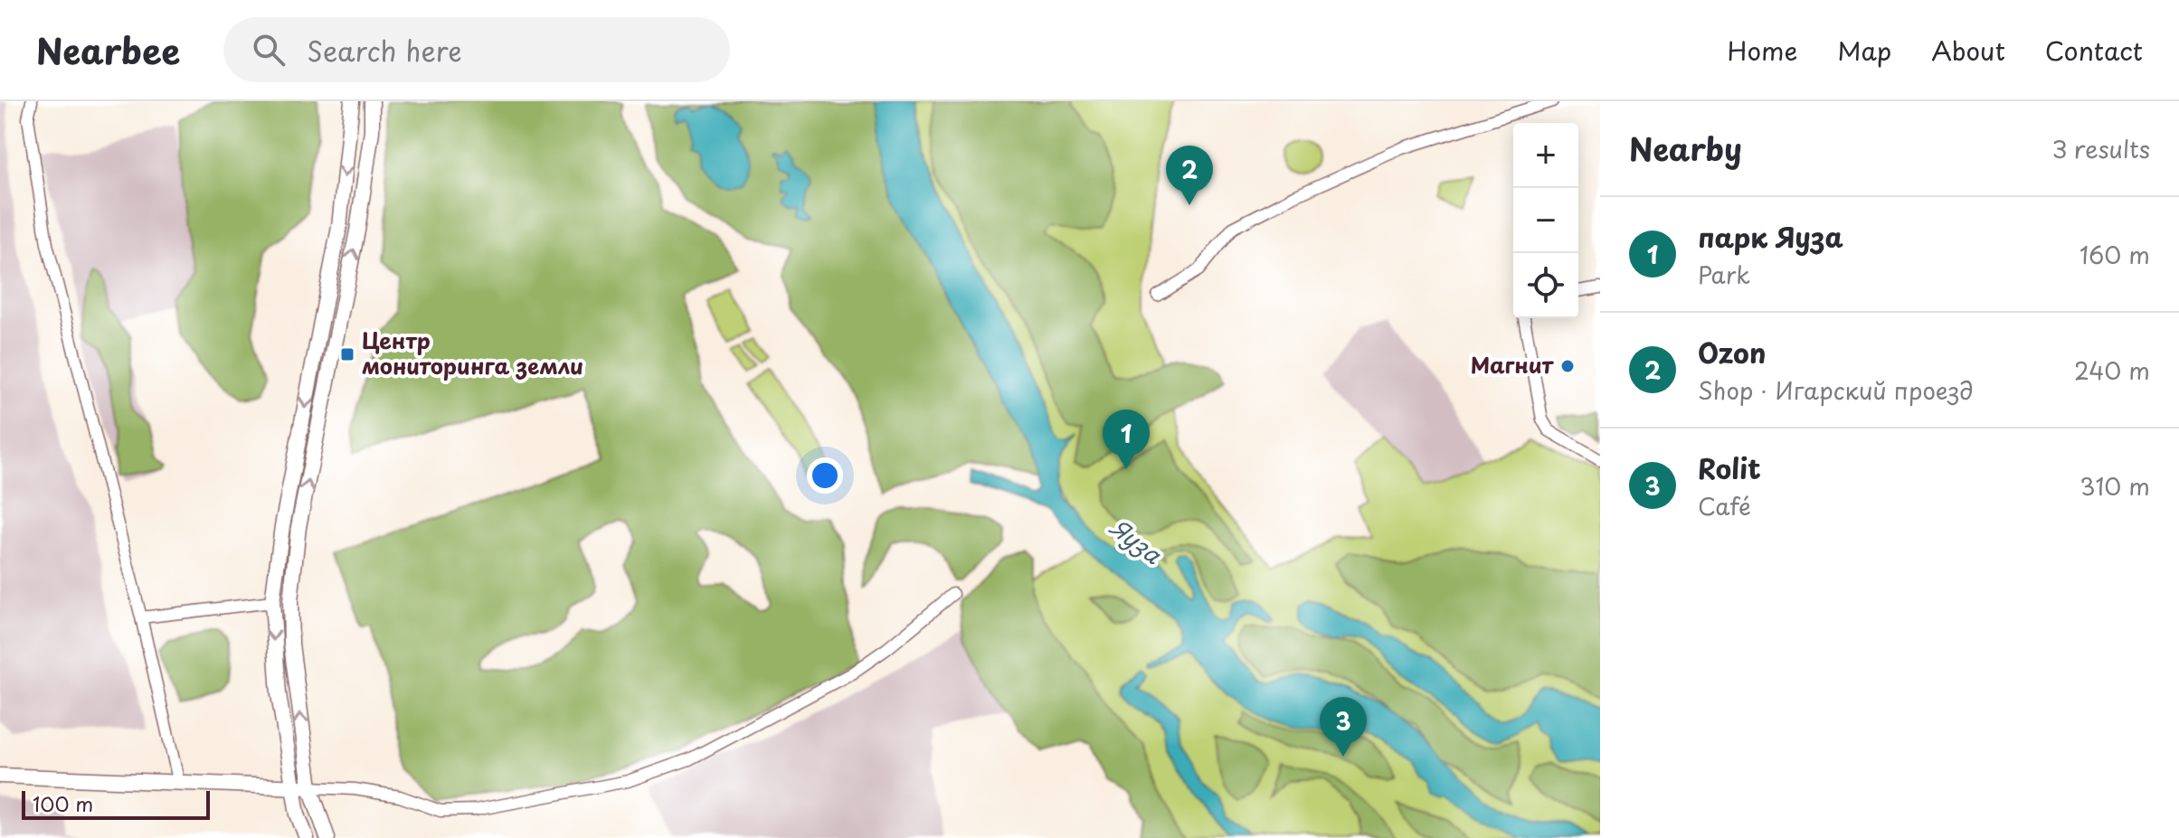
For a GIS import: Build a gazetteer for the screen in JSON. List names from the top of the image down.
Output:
{
  "water": ["Яуза"],
  "places": {
    "transit": ["Центр мониторинга земли"],
    "other": ["Магнит"]
  },
  "scale_bar": "100 m",
  "page": {
    "header": "Nearbee",
    "search": "Search here",
    "nav": [
      "Home",
      "Map",
      "About",
      "Contact"
    ],
    "heading": ["Nearby", "3 results"],
    "map_buttons": ["+", "−"],
    "pins": ["2", "1", "3"],
    "list": [
      {
        "mark": "1",
        "name": "парк Яуза",
        "note": "Park",
        "value": "160 m"
      },
      {
        "mark": "2",
        "name": "Ozon",
        "note": "Shop · Игарский проезд",
        "value": "240 m"
      },
      {
        "mark": "3",
        "name": "Rolit",
        "note": "Café",
        "value": "310 m"
      }
    ],
    "scale": "100 m"
  }
}
